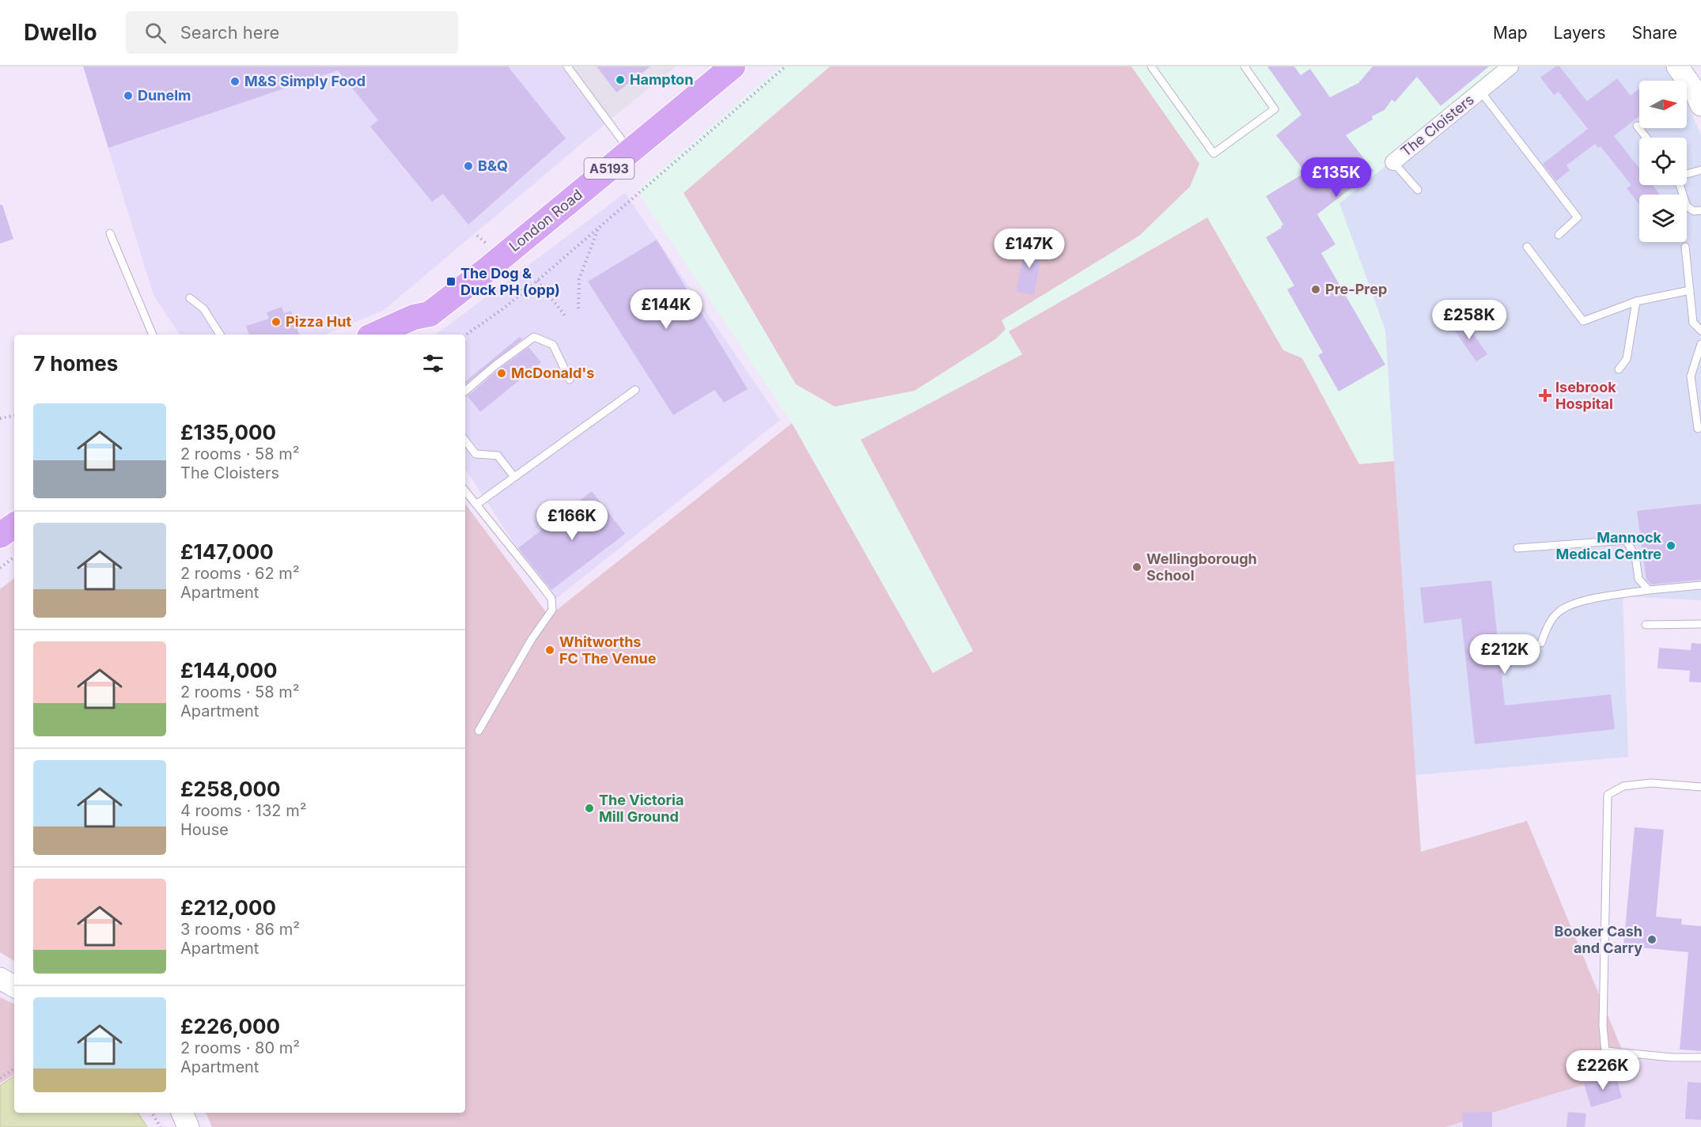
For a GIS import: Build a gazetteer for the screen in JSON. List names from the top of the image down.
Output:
{
  "streets": {
    "main road": ["A5193", "London Road"],
    "street": ["The Cloisters"]
  },
  "places": {
    "other": [
      "Hampton",
      "M&S Simply Food",
      "Dunelm",
      "B&Q",
      "Pre-Prep",
      "Pizza Hut",
      "McDonald's",
      "Mannock Medical Centre",
      "Wellingborough School",
      "Whitworths FC The Venue",
      "The Victoria Mill Ground",
      "Booker Cash and Carry"
    ],
    "transit": ["The Dog & Duck PH (opp)"],
    "health": ["Isebrook Hospital"]
  },
  "north": "right",
  "page": {
    "header": "Dwello",
    "search": "Search here",
    "nav": ["Map", "Layers", "Share"],
    "price": [
      "£135K",
      "£147K",
      "£144K",
      "£258K",
      "£166K",
      "£212K",
      "£226K"
    ],
    "heading": "7 homes",
    "list": [
      {
        "name": "£135,000",
        "note": "2 rooms · 58 m² · The Cloisters"
      },
      {
        "name": "£147,000",
        "note": "2 rooms · 62 m² · Apartment"
      },
      {
        "name": "£144,000",
        "note": "2 rooms · 58 m² · Apartment"
      },
      {
        "name": "£258,000",
        "note": "4 rooms · 132 m² · House"
      },
      {
        "name": "£212,000",
        "note": "3 rooms · 86 m² · Apartment"
      },
      {
        "name": "£226,000",
        "note": "2 rooms · 80 m² · Apartment"
      }
    ]
  }
}
